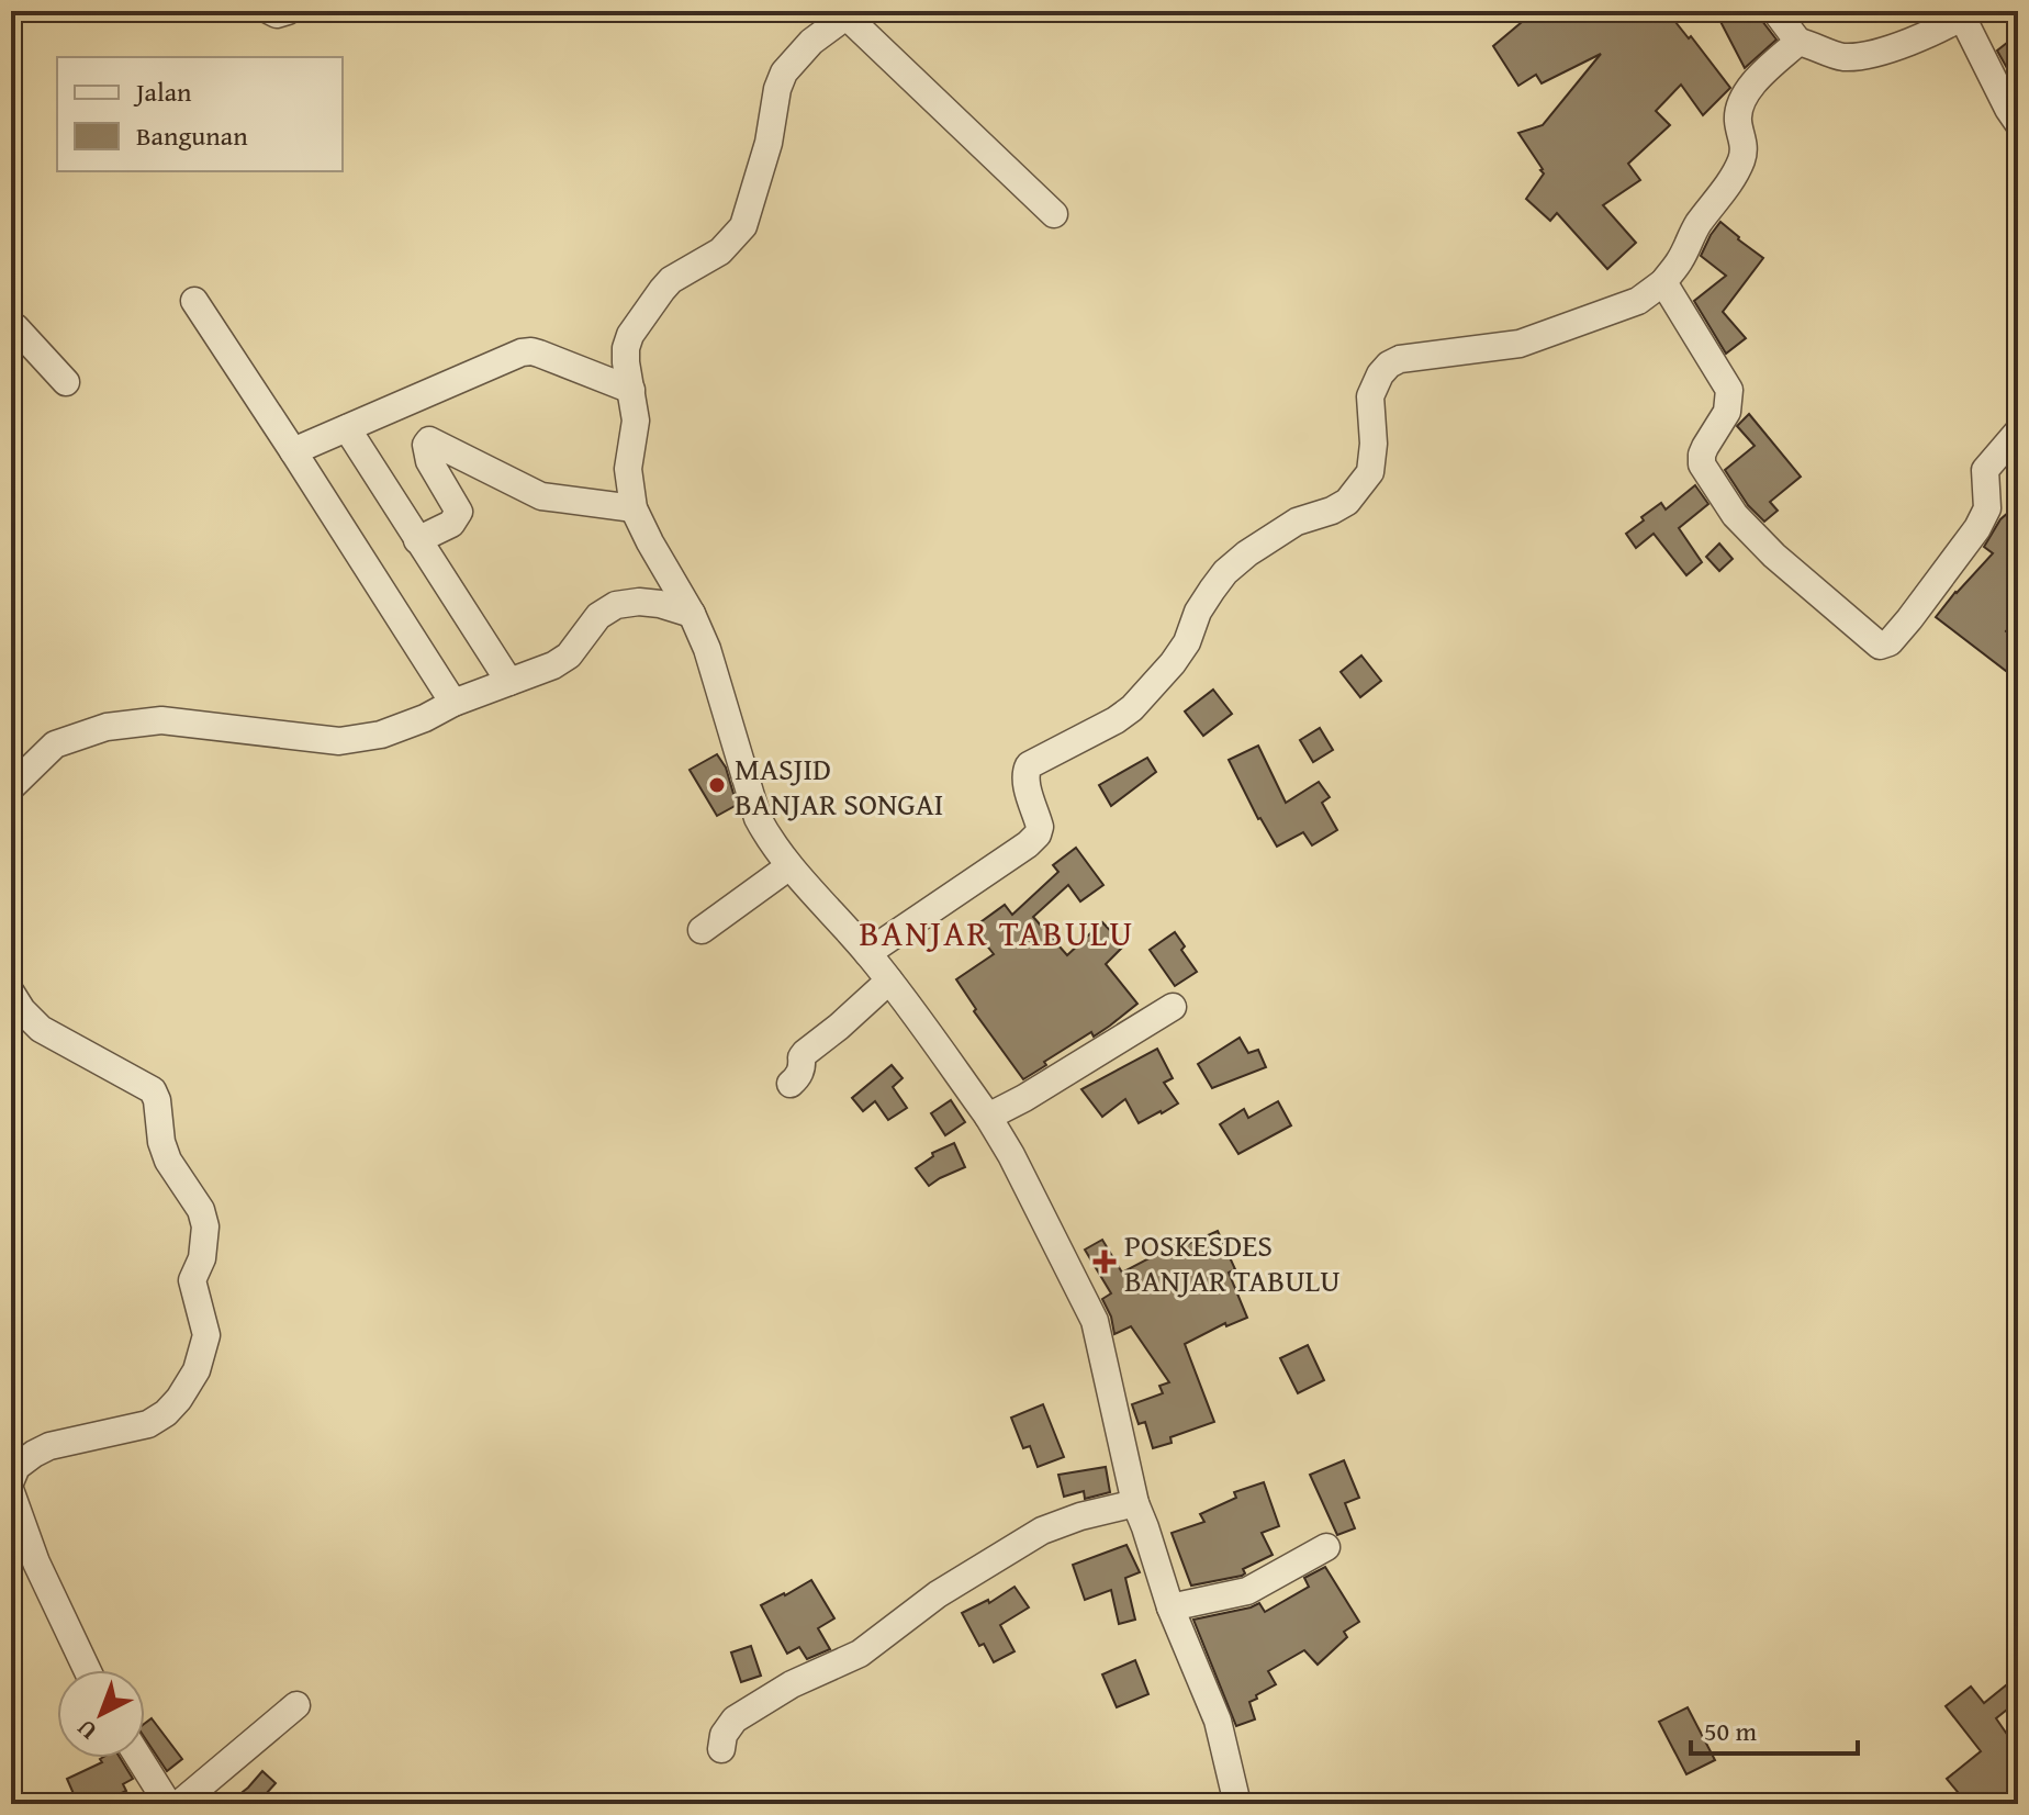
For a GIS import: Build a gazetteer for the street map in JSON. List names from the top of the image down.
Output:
{
  "districts": ["BANJAR TABULU"],
  "places": {
    "other": ["MASJID BANJAR SONGAI"],
    "health": ["POSKESDES BANJAR TABULU"]
  },
  "legend": ["Jalan", "Bangunan"],
  "scale_bar": "50 m",
  "north": "bottom left"
}
